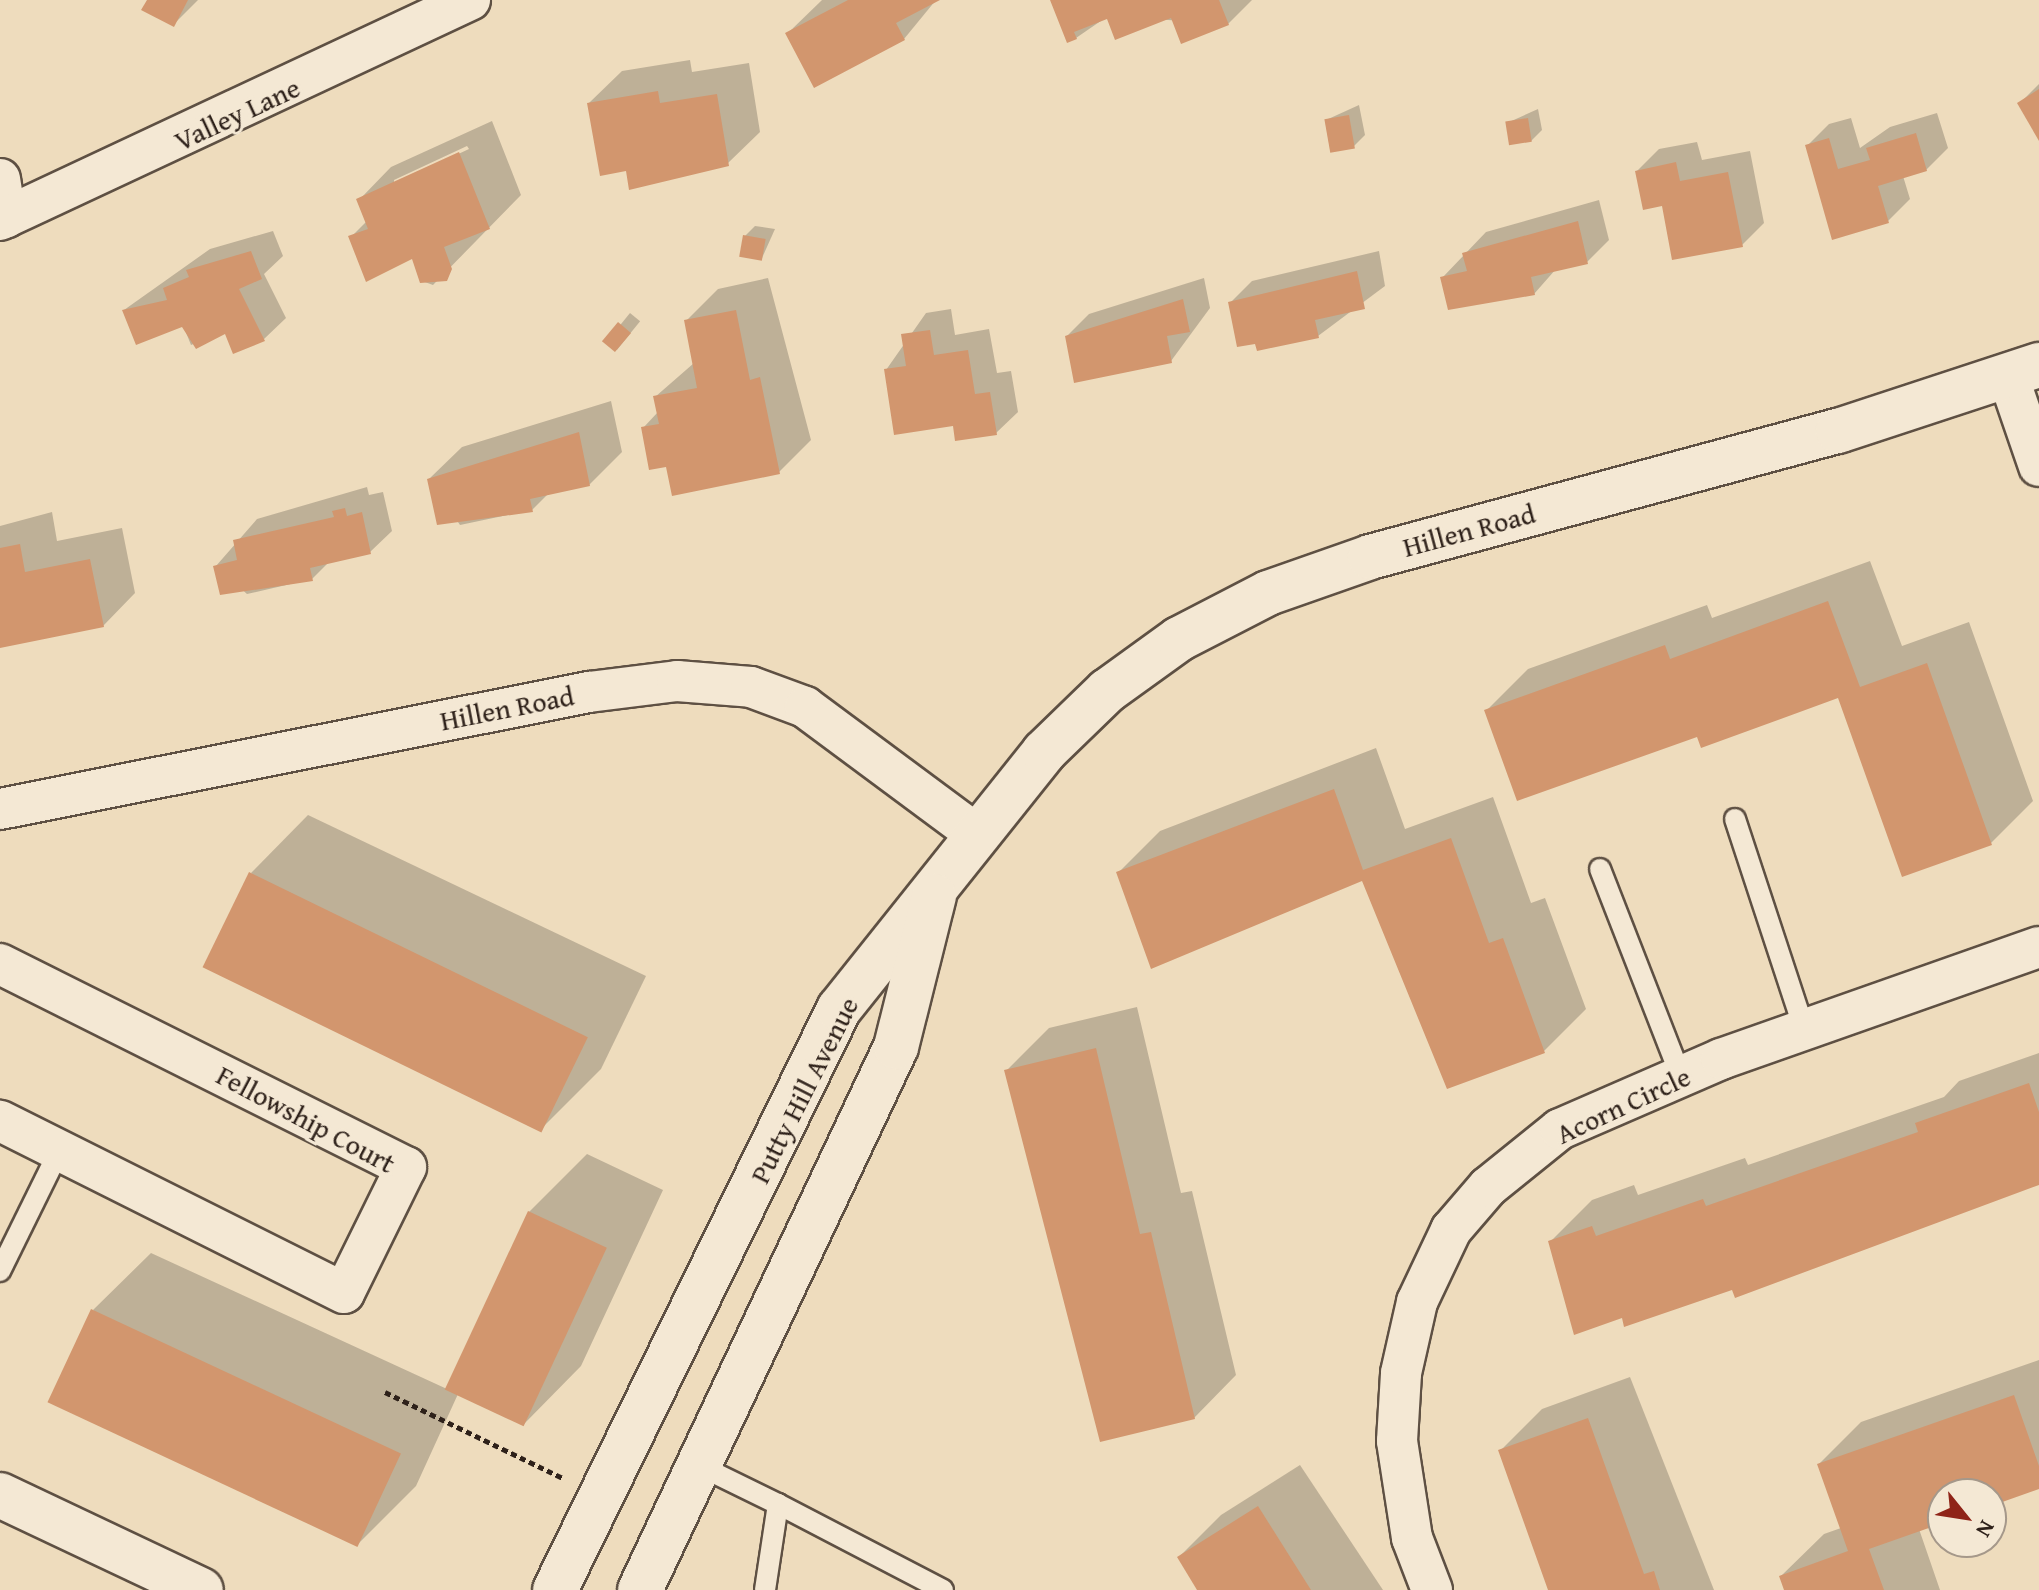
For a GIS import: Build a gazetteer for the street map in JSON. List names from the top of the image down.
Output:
{
  "streets": {
    "street": [
      "Valley Lane",
      "Hillen Road",
      "Putty Hill Avenue",
      "Acorn Circle",
      "Fellowship Court"
    ]
  },
  "crossings": [
    ["Hillen Road", "Putty Hill Avenue"]
  ],
  "north": "bottom right"
}
